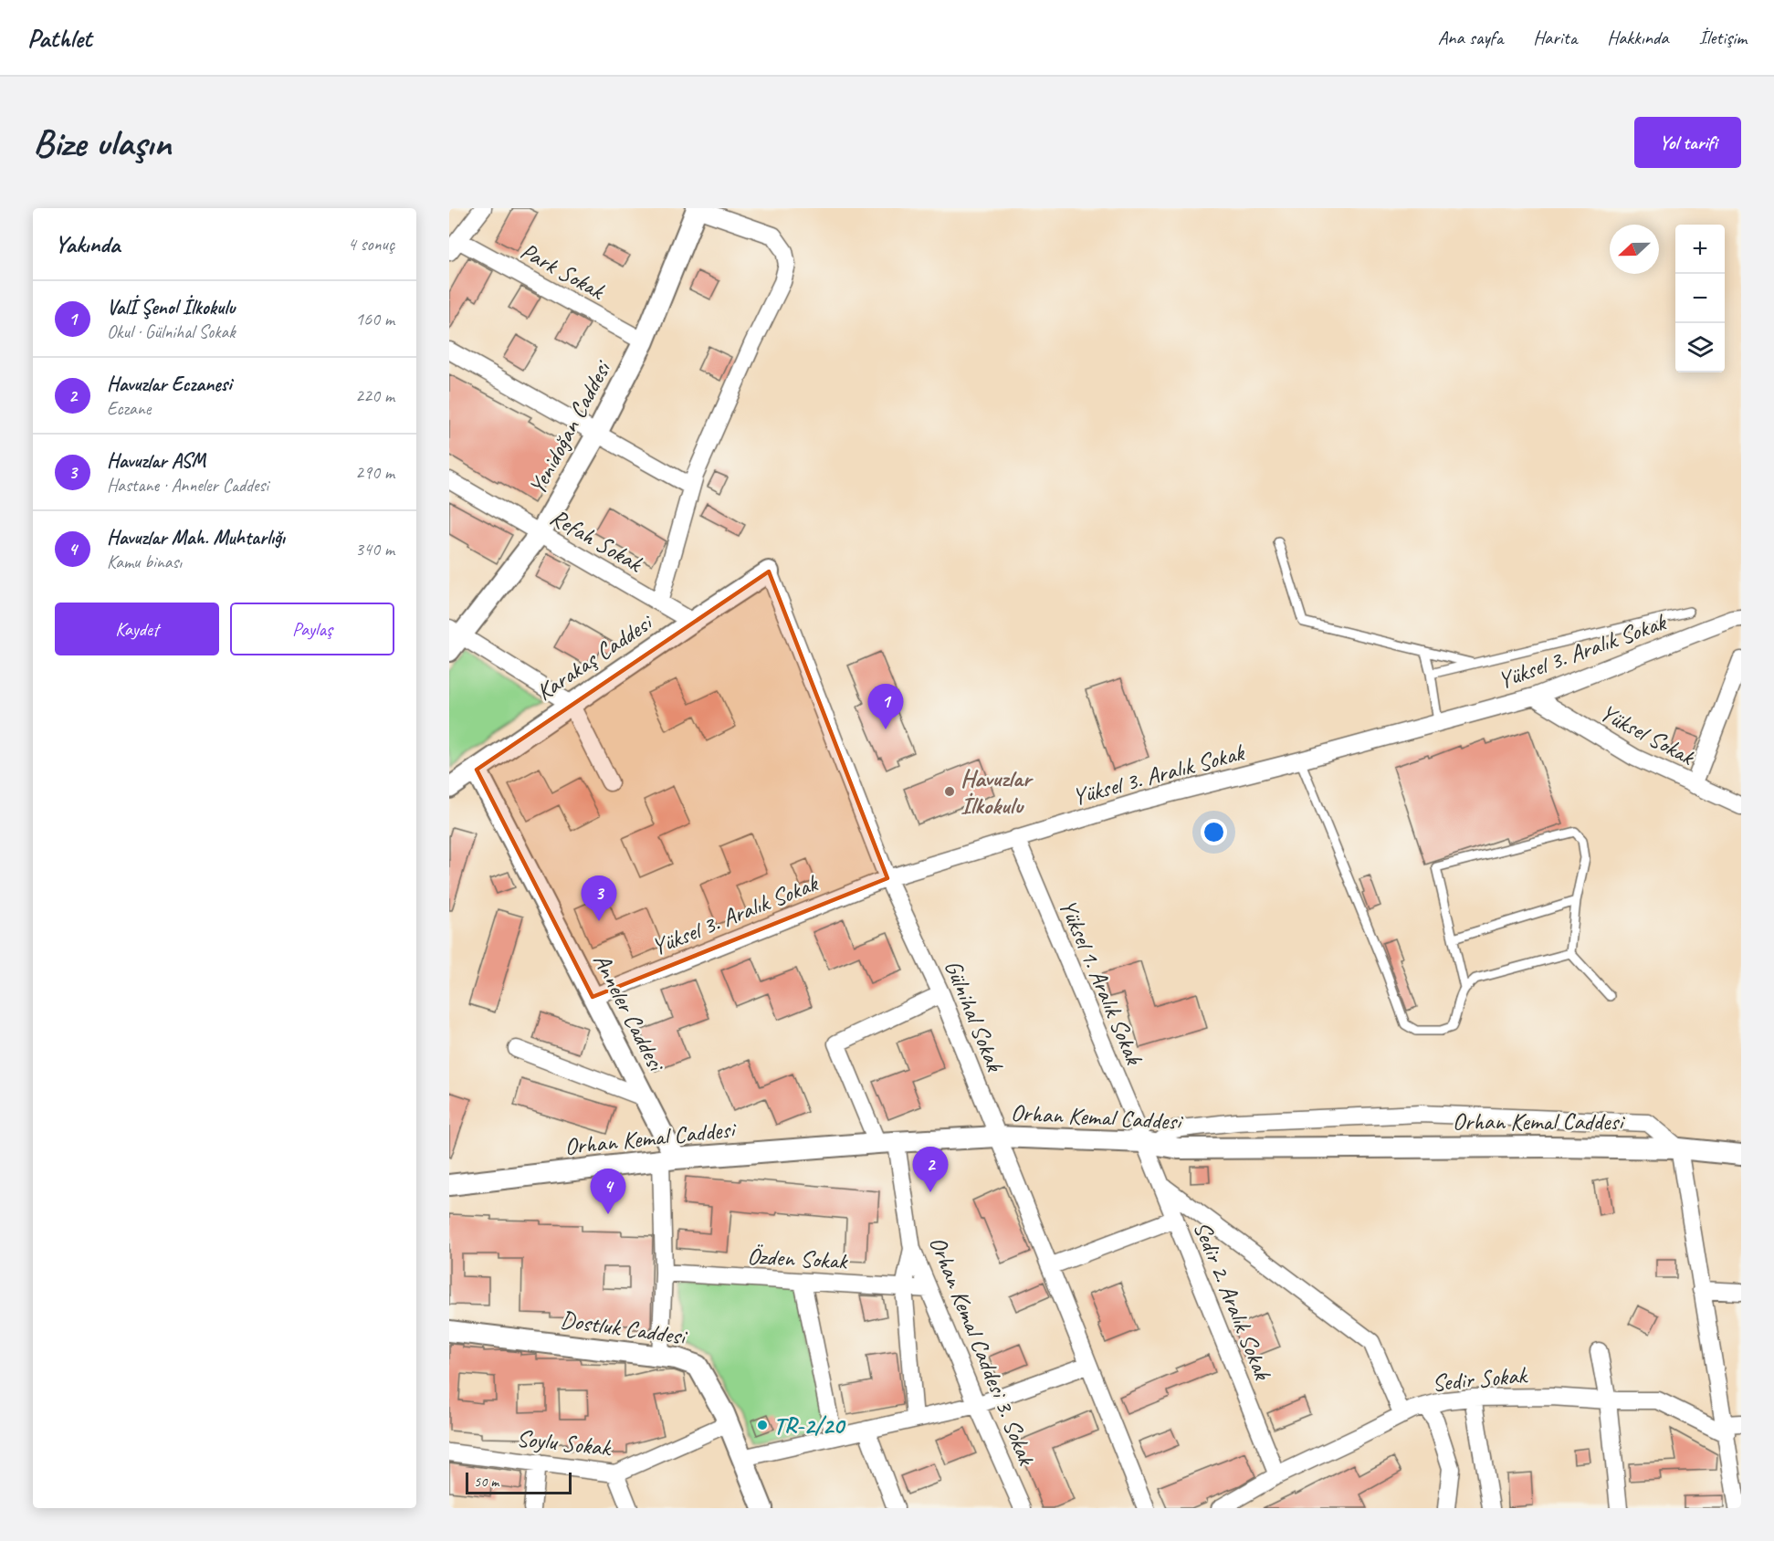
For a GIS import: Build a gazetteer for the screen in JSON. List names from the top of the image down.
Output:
{
  "streets": {
    "street": [
      "Park Sokak",
      "Yenidoğan Caddesi",
      "Refah Sokak",
      "Yüksel 3. Aralık Sokak",
      "Karakaş Caddesi",
      "Yüksel Sokak",
      "Yüksel 1. Aralık Sokak",
      "Anneler Caddesi",
      "Gülnihal Sokak",
      "Orhan Kemal Caddesi",
      "Özden Sokak",
      "Sedir 2. Aralık Sokak",
      "Dostluk Caddesi",
      "Orhan Kemal Caddesi 3. Sokak",
      "Sedir Sokak",
      "Soylu Sokak"
    ]
  },
  "crossings": [
    ["Park Sokak", "Yenidoğan Caddesi"],
    ["Yenidoğan Caddesi", "Refah Sokak"],
    ["Refah Sokak", "Karakaş Caddesi"],
    ["Yüksel 3. Aralık Sokak", "Yüksel Sokak"],
    ["Yüksel 3. Aralık Sokak", "Yüksel 1. Aralık Sokak"],
    ["Yüksel 3. Aralık Sokak", "Anneler Caddesi"],
    ["Yüksel 3. Aralık Sokak", "Gülnihal Sokak"],
    ["Karakaş Caddesi", "Anneler Caddesi"],
    ["Karakaş Caddesi", "Gülnihal Sokak"],
    ["Yüksel 1. Aralık Sokak", "Orhan Kemal Caddesi"],
    ["Yüksel 1. Aralık Sokak", "Sedir 2. Aralık Sokak"],
    ["Anneler Caddesi", "Orhan Kemal Caddesi"],
    ["Gülnihal Sokak", "Orhan Kemal Caddesi"],
    ["Gülnihal Sokak", "Orhan Kemal Caddesi 3. Sokak"],
    ["Orhan Kemal Caddesi", "Sedir 2. Aralık Sokak"],
    ["Orhan Kemal Caddesi", "Orhan Kemal Caddesi 3. Sokak"],
    ["Özden Sokak", "Orhan Kemal Caddesi 3. Sokak"],
    ["Sedir 2. Aralık Sokak", "Sedir Sokak"],
    ["Dostluk Caddesi", "Soylu Sokak"]
  ],
  "places": ["Havuzlar İlkokulu", "TR-2/20"],
  "scale_bar": "50 m",
  "north": "left",
  "page": {
    "header": "Pathlet",
    "nav": [
      "Ana sayfa",
      "Harita",
      "Hakkında",
      "İletişim"
    ],
    "buttons": [
      "Yol tarifi",
      ["Kaydet", "Paylaş"]
    ],
    "title": "Bize ulaşın",
    "heading": ["Yakında", "4 sonuç"],
    "map_buttons": ["+", "−"],
    "list": [
      {
        "mark": "1",
        "name": "Valİ Şenol İlkokulu",
        "note": "Okul · Gülnihal Sokak",
        "value": "160 m"
      },
      {
        "mark": "2",
        "name": "Havuzlar Eczanesi",
        "note": "Eczane",
        "value": "220 m"
      },
      {
        "mark": "3",
        "name": "Havuzlar ASM",
        "note": "Hastane · Anneler Caddesi",
        "value": "290 m"
      },
      {
        "mark": "4",
        "name": "Havuzlar Mah. Muhtarlığı",
        "note": "Kamu binası",
        "value": "340 m"
      }
    ],
    "pins": [
      "1",
      "3",
      "2",
      "4"
    ],
    "scale": "50 m"
  }
}
